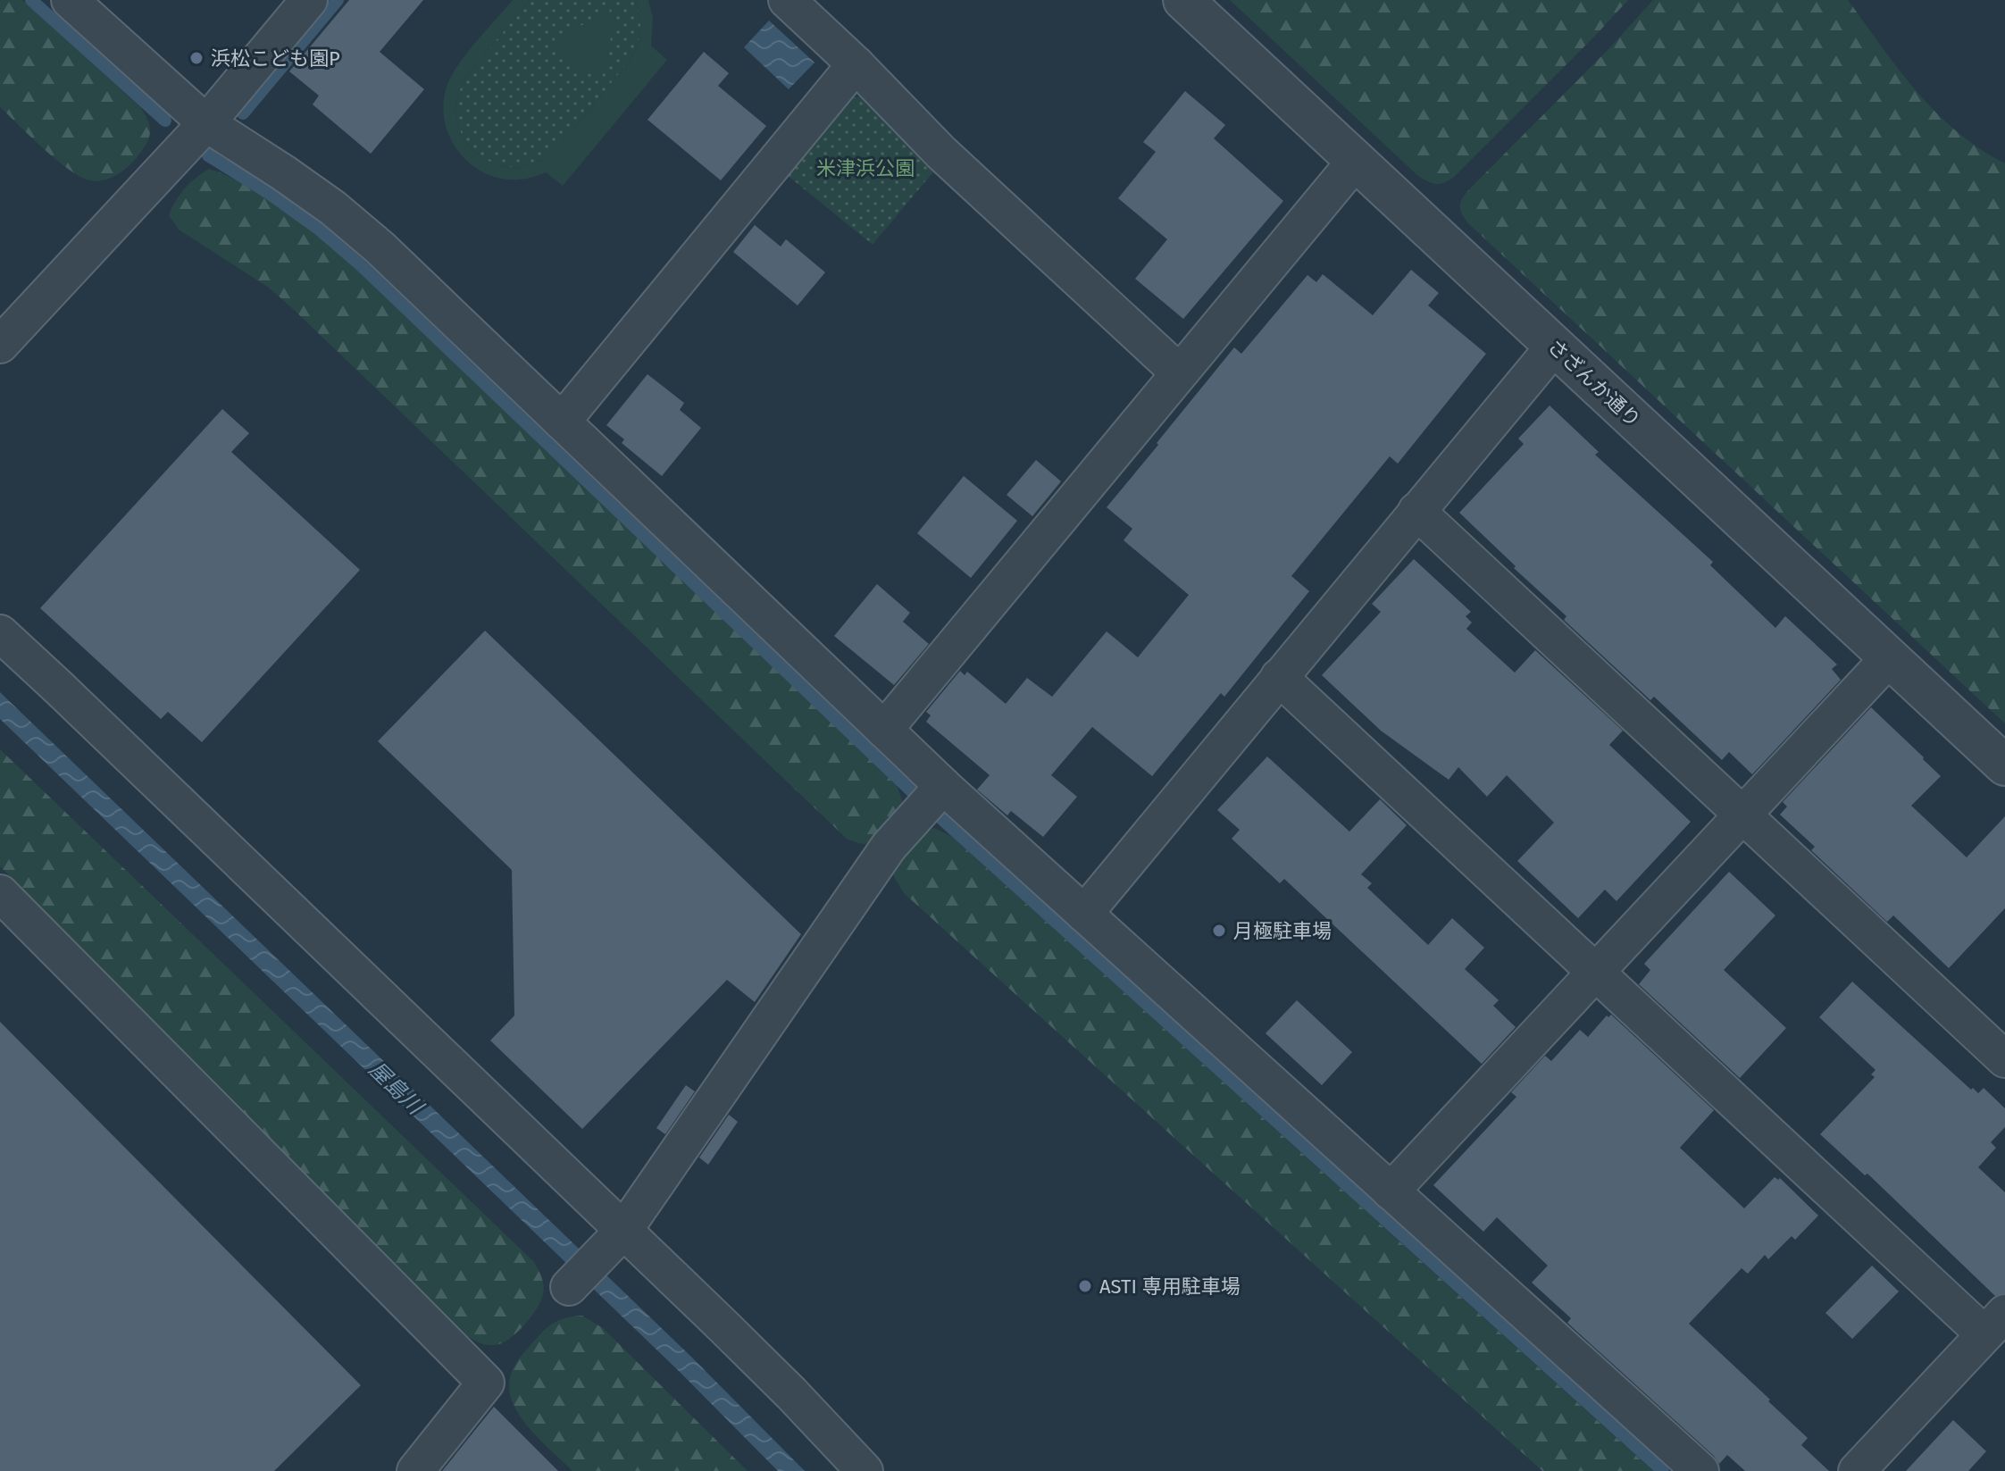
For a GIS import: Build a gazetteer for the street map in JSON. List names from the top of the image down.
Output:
{
  "streets": {
    "street": ["さざんか通り"]
  },
  "water": ["屋島川"],
  "parks": ["米津浜公園"],
  "places": ["浜松こども園P", "月極駐車場", "ASTI 専用駐車場"]
}
